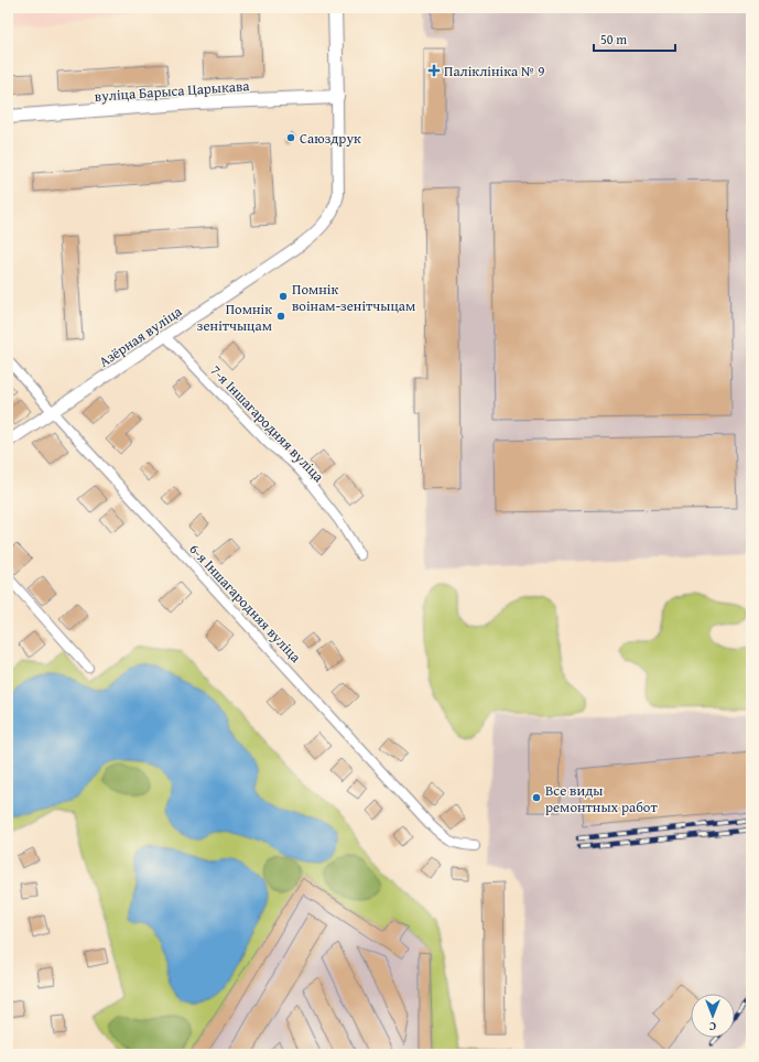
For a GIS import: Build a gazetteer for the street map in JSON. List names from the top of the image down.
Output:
{
  "streets": {
    "main road": ["вуліца Барыса Царыкава"],
    "street": ["Азёрная вуліца", "7-я Іншагародняя вуліца", "6-я Іншагародняя вуліца"]
  },
  "crossings": [
    ["вуліца Барыса Царыкава", "Азёрная вуліца"],
    ["Азёрная вуліца", "7-я Іншагародняя вуліца"],
    ["Азёрная вуліца", "6-я Іншагародняя вуліца"]
  ],
  "places": {
    "health": ["Паліклініка № 9"],
    "other": [
      "Саюздрук",
      "Помнік воінам-зенітчыцам",
      "Помнік зенітчыцам",
      "Все виды ремонтных работ"
    ]
  },
  "scale_bar": "50 m",
  "north": "bottom"
}
